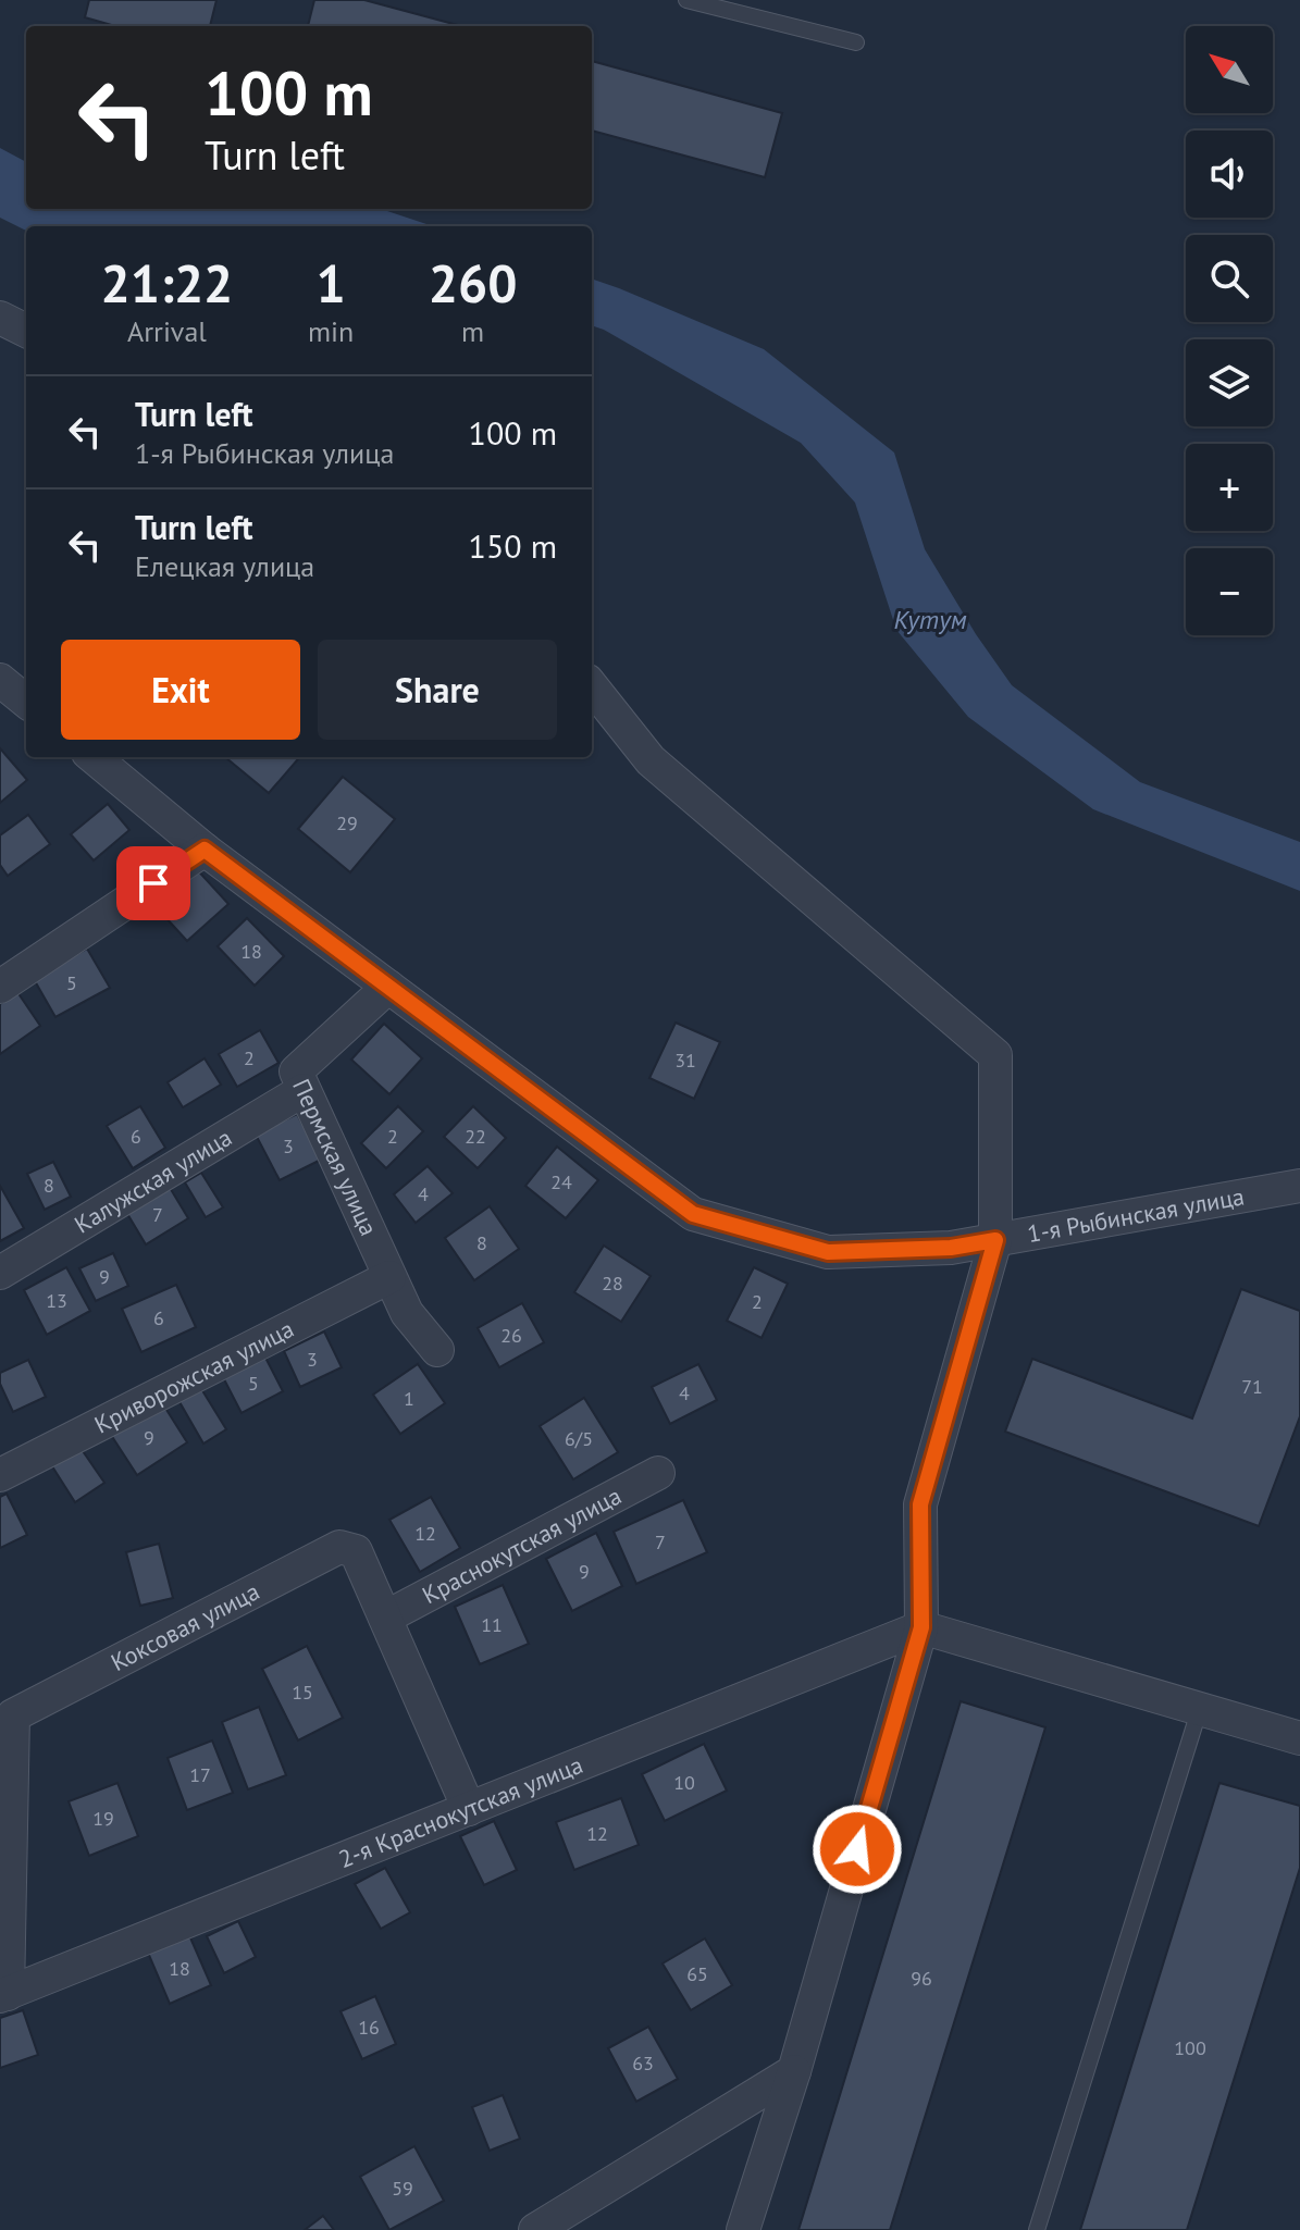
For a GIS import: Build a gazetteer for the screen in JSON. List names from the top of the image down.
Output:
{
  "streets": {
    "street": [
      "Пермская улица",
      "Калужская улица",
      "1-я Рыбинская улица",
      "Криворожская улица",
      "Краснокутская улица",
      "Коксовая улица",
      "2-я Краснокутская улица"
    ]
  },
  "crossings": [
    ["Пермская улица", "Калужская улица"],
    ["Пермская улица", "1-я Рыбинская улица"],
    ["Пермская улица", "Криворожская улица"],
    ["Краснокутская улица", "Коксовая улица"],
    ["Коксовая улица", "2-я Краснокутская улица"]
  ],
  "water": ["Кутум"],
  "house_numbers": [
    "29",
    "18",
    "5",
    "2",
    "31",
    "6",
    "2",
    "22",
    "3",
    "24",
    "8",
    "4",
    "7",
    "8",
    "9",
    "28",
    "13",
    "2",
    "6",
    "26",
    "3",
    "5",
    "71",
    "4",
    "1",
    "9",
    "6/5",
    "12",
    "7",
    "9",
    "11",
    "15",
    "17",
    "10",
    "19",
    "12",
    "18",
    "65",
    "96",
    "16",
    "100",
    "63",
    "59"
  ],
  "north": "top left",
  "page": {
    "map_buttons": ["+", "−"],
    "turn": ["100 m", "Turn left"],
    "eta": [
      "21:22",
      "Arrival",
      "1",
      "min",
      "260",
      "m"
    ],
    "list": [
      {
        "name": "Turn left",
        "note": "1-я Рыбинская улица",
        "value": "100 m"
      },
      {
        "name": "Turn left",
        "note": "Елецкая улица",
        "value": "150 m"
      }
    ],
    "buttons": ["Exit", "Share"]
  }
}
